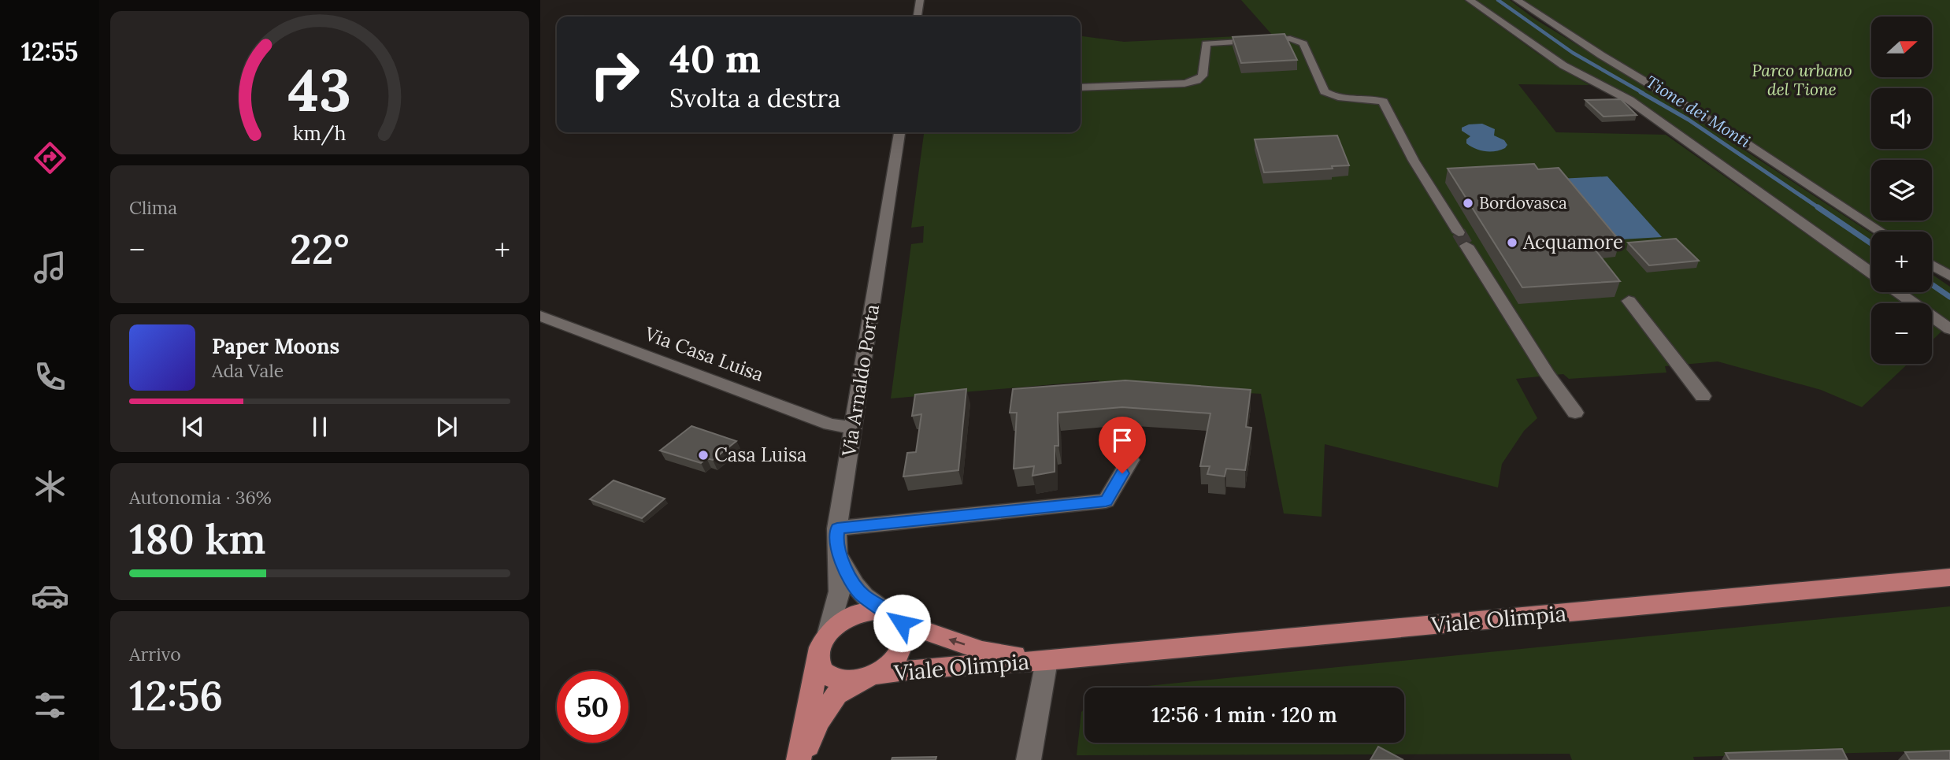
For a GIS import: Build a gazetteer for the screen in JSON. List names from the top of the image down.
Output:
{
  "streets": {
    "main road": ["Viale Olimpia"],
    "street": ["Via Casa Luisa", "Via Arnaldo Porta"]
  },
  "crossings": [
    ["Via Casa Luisa", "Via Arnaldo Porta"],
    ["Via Arnaldo Porta", "Viale Olimpia"]
  ],
  "water": ["Tione dei Monti"],
  "parks": ["Parco urbano del Tione"],
  "places": ["Bordovasca", "Acquamore", "Casa Luisa"],
  "north": "right",
  "page": {
    "tabs": "12:55",
    "map_buttons": ["+", "−"],
    "turn": ["40 m", "Svolta a destra"],
    "tile": [
      "Clima",
      ["Autonomia · 36%", "180 km"],
      ["Arrivo", "12:56"]
    ],
    "heat": ["−", "22°", "+"],
    "song": ["Paper Moons", "Ada Vale"],
    "limit": "50",
    "trip": "12:56 · 1 min · 120 m",
    "gauge": ["43", "km/h"]
  }
}
